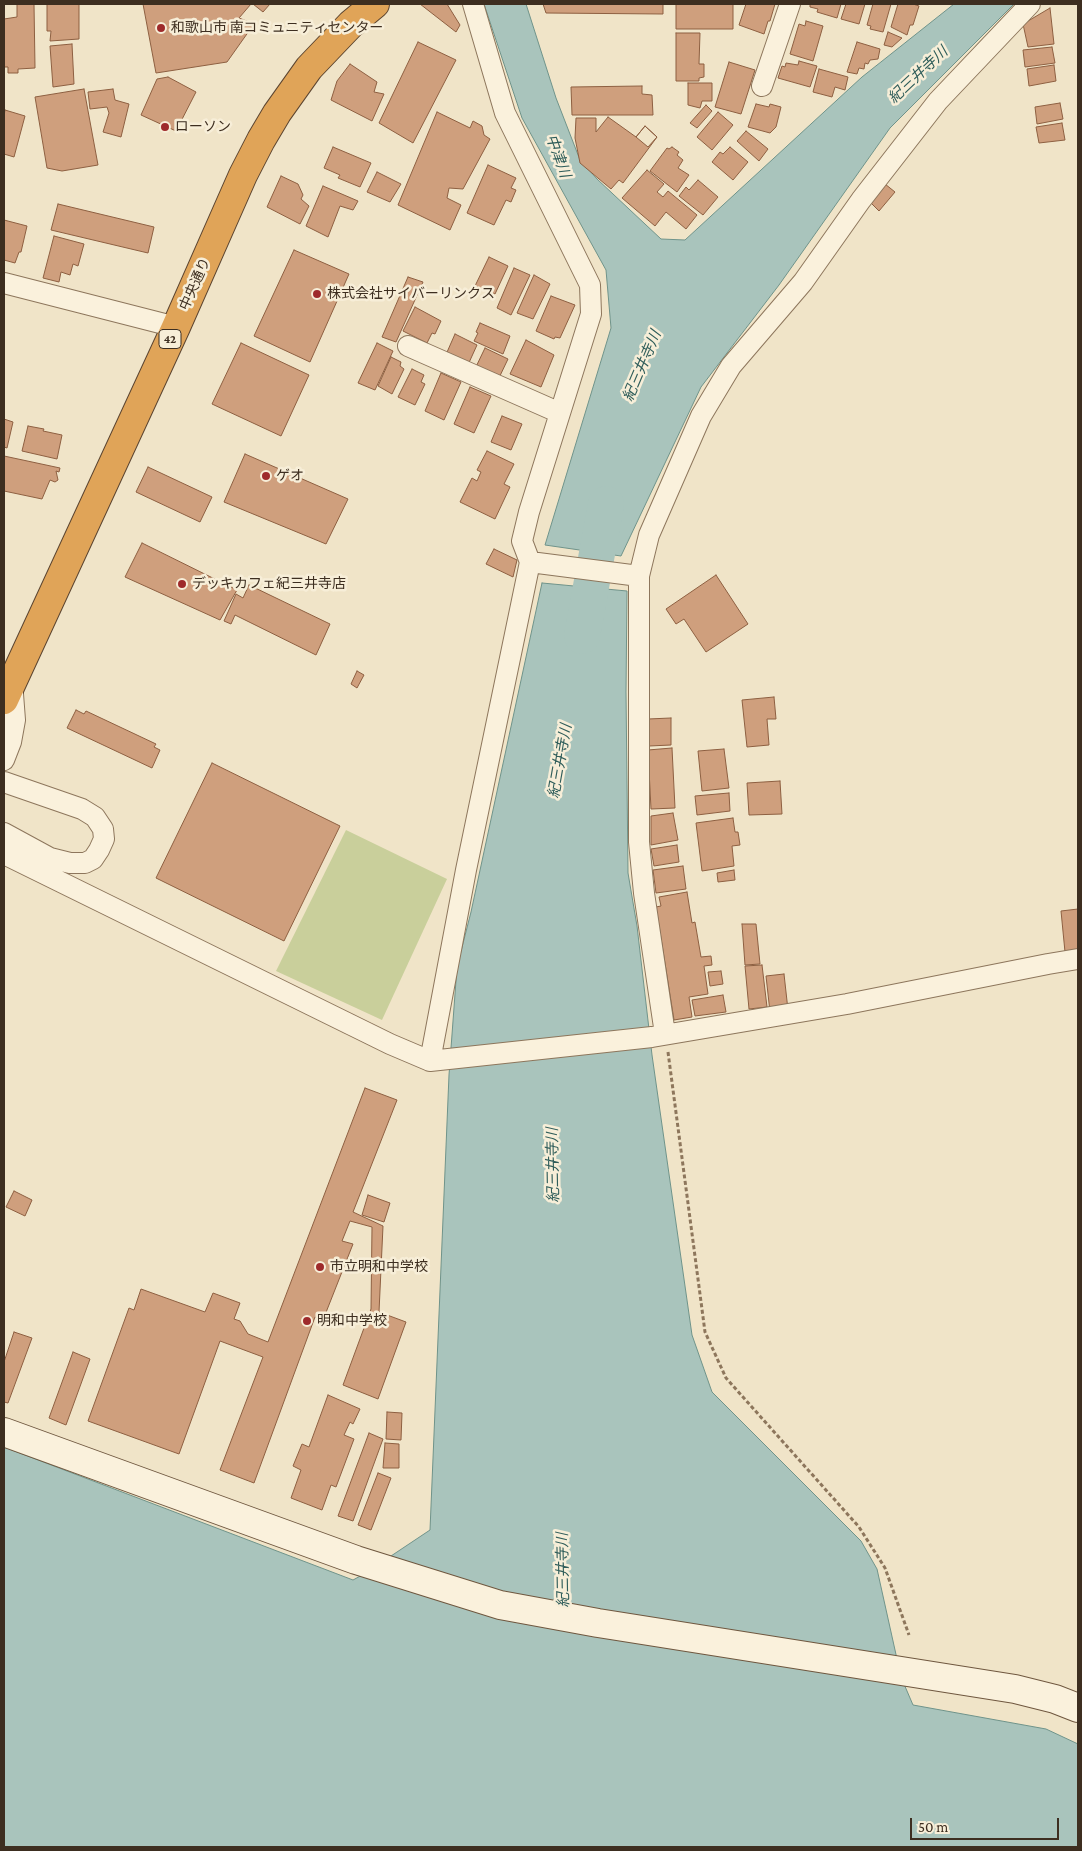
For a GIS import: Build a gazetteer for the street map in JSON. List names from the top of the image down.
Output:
{
  "streets": {
    "highway": ["中央通り", "42"]
  },
  "water": ["紀三井寺川", "中津川"],
  "places": [
    "和歌山市 南コミュニティセンター",
    "ローソン",
    "株式会社サイバーリンクス",
    "ゲオ",
    "デッキカフェ紀三井寺店",
    "市立明和中学校",
    "明和中学校"
  ],
  "scale_bar": "50 m"
}
